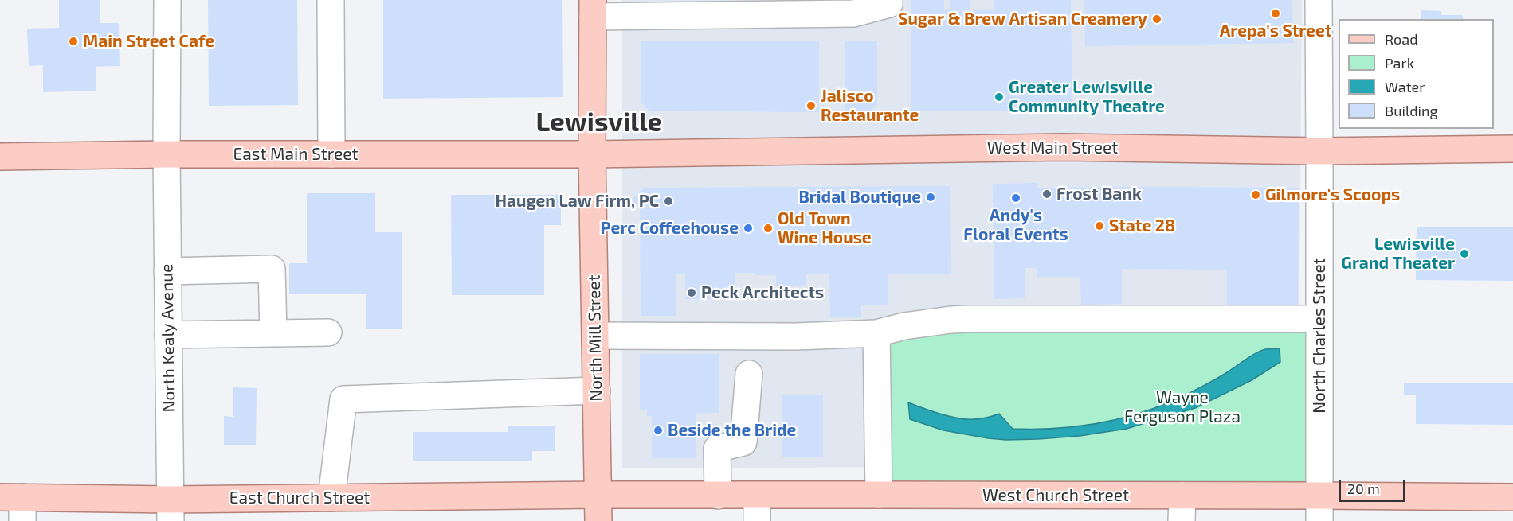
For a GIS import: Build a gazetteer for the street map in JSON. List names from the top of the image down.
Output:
{
  "streets": {
    "main road": [
      "West Main Street",
      "East Main Street",
      "North Mill Street",
      "West Church Street",
      "East Church Street"
    ],
    "street": ["North Charles Street", "North Kealy Avenue"]
  },
  "crossings": [
    ["West Main Street", "East Main Street"],
    ["West Main Street", "North Charles Street"],
    ["West Main Street", "North Mill Street"],
    ["East Main Street", "North Kealy Avenue"],
    ["East Main Street", "North Mill Street"],
    ["North Charles Street", "West Church Street"],
    ["North Kealy Avenue", "East Church Street"],
    ["North Mill Street", "West Church Street"],
    ["North Mill Street", "East Church Street"],
    ["West Church Street", "East Church Street"]
  ],
  "districts": ["Lewisville"],
  "parks": ["Wayne Ferguson Plaza"],
  "places": [
    "Arepa's Street",
    "Sugar & Brew Artisan Creamery",
    "Main Street Cafe",
    "Greater Lewisville Community Theatre",
    "Jalisco Restaurante",
    "Frost Bank",
    "Gilmore's Scoops",
    "Bridal Boutique",
    "Andy's Floral Events",
    "Haugen Law Firm, PC",
    "State 28",
    "Perc Coffeehouse",
    "Old Town Wine House",
    "Lewisville Grand Theater",
    "Peck Architects",
    "Beside the Bride"
  ],
  "legend": [
    "Road",
    "Park",
    "Water",
    "Building"
  ],
  "scale_bar": "20 m"
}
